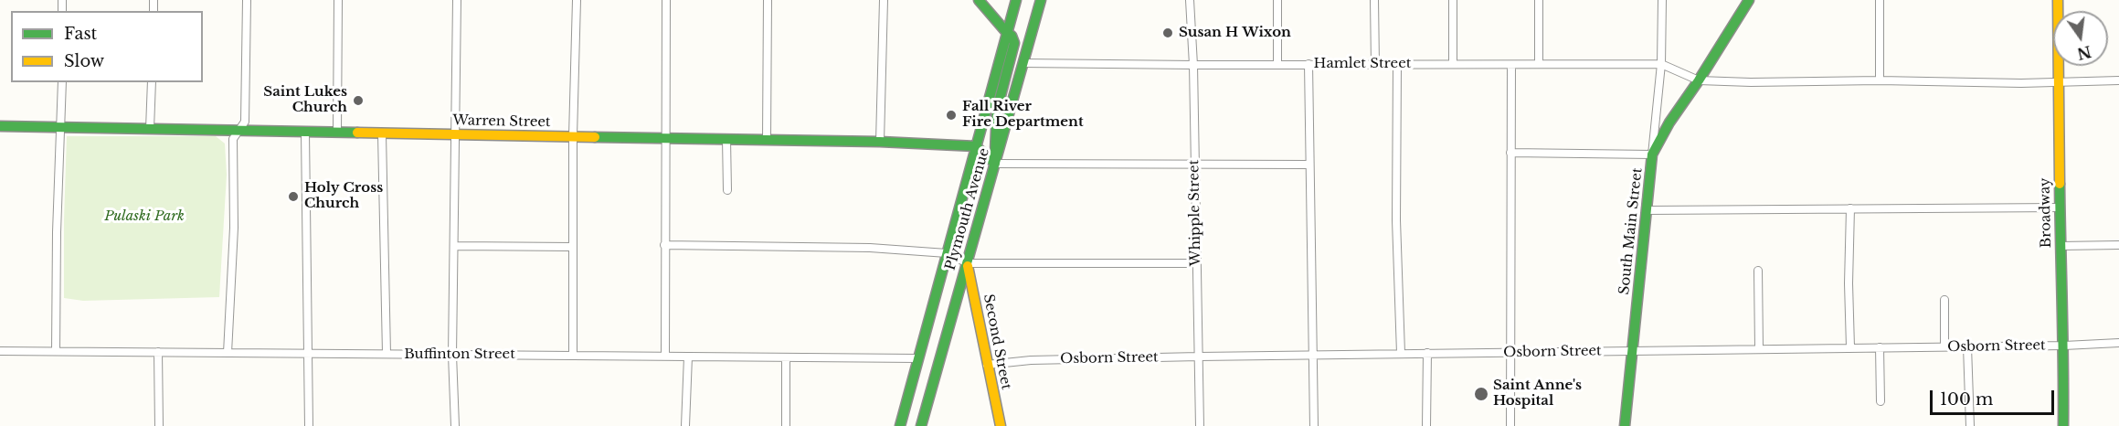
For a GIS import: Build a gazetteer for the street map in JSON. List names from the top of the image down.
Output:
{
  "streets": {
    "main road": [
      "Warren Street",
      "Plymouth Avenue",
      "Broadway",
      "South Main Street",
      "Second Street"
    ],
    "street": [
      "Hamlet Street",
      "Whipple Street",
      "Osborn Street",
      "Buffinton Street"
    ]
  },
  "crossings": [
    ["Hamlet Street", "Plymouth Avenue"],
    ["Hamlet Street", "Whipple Street"],
    ["Hamlet Street", "South Main Street"],
    ["Warren Street", "Plymouth Avenue"],
    ["Plymouth Avenue", "Second Street"],
    ["Plymouth Avenue", "Buffinton Street"],
    ["Whipple Street", "Osborn Street"],
    ["Broadway", "Osborn Street"],
    ["South Main Street", "Osborn Street"],
    ["Second Street", "Osborn Street"]
  ],
  "parks": ["Pulaski Park"],
  "places": [
    "Susan H Wixon",
    "Saint Lukes Church",
    "Fall River Fire Department",
    "Holy Cross Church",
    "Saint Anne's Hospital"
  ],
  "legend": ["Fast", "Slow"],
  "scale_bar": "100 m",
  "north": "bottom"
}
